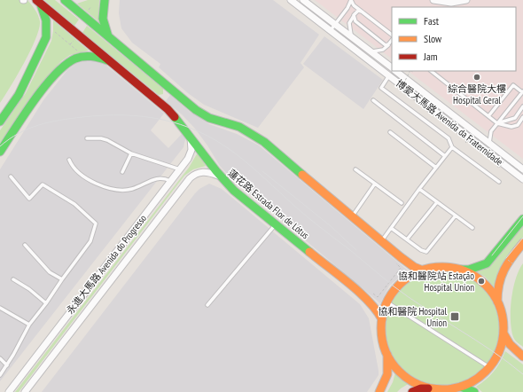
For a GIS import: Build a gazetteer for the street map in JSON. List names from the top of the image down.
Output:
{
  "streets": {
    "main road": ["蓮花路 Estrada Flor de Lótus"],
    "street": ["博愛大馬路 Avenida da Fraternidade", "永進大馬路 Avenida do Progresso"]
  },
  "crossings": [
    ["蓮花路 Estrada Flor de Lótus", "永進大馬路 Avenida do Progresso"]
  ],
  "places": {
    "other": ["綜合醫院大樓 Hospital Geral", "協和醫院站 Estação Hospital Union"],
    "transit": ["協和醫院 Hospital Union"]
  },
  "legend": ["Fast", "Slow", "Jam"]
}
